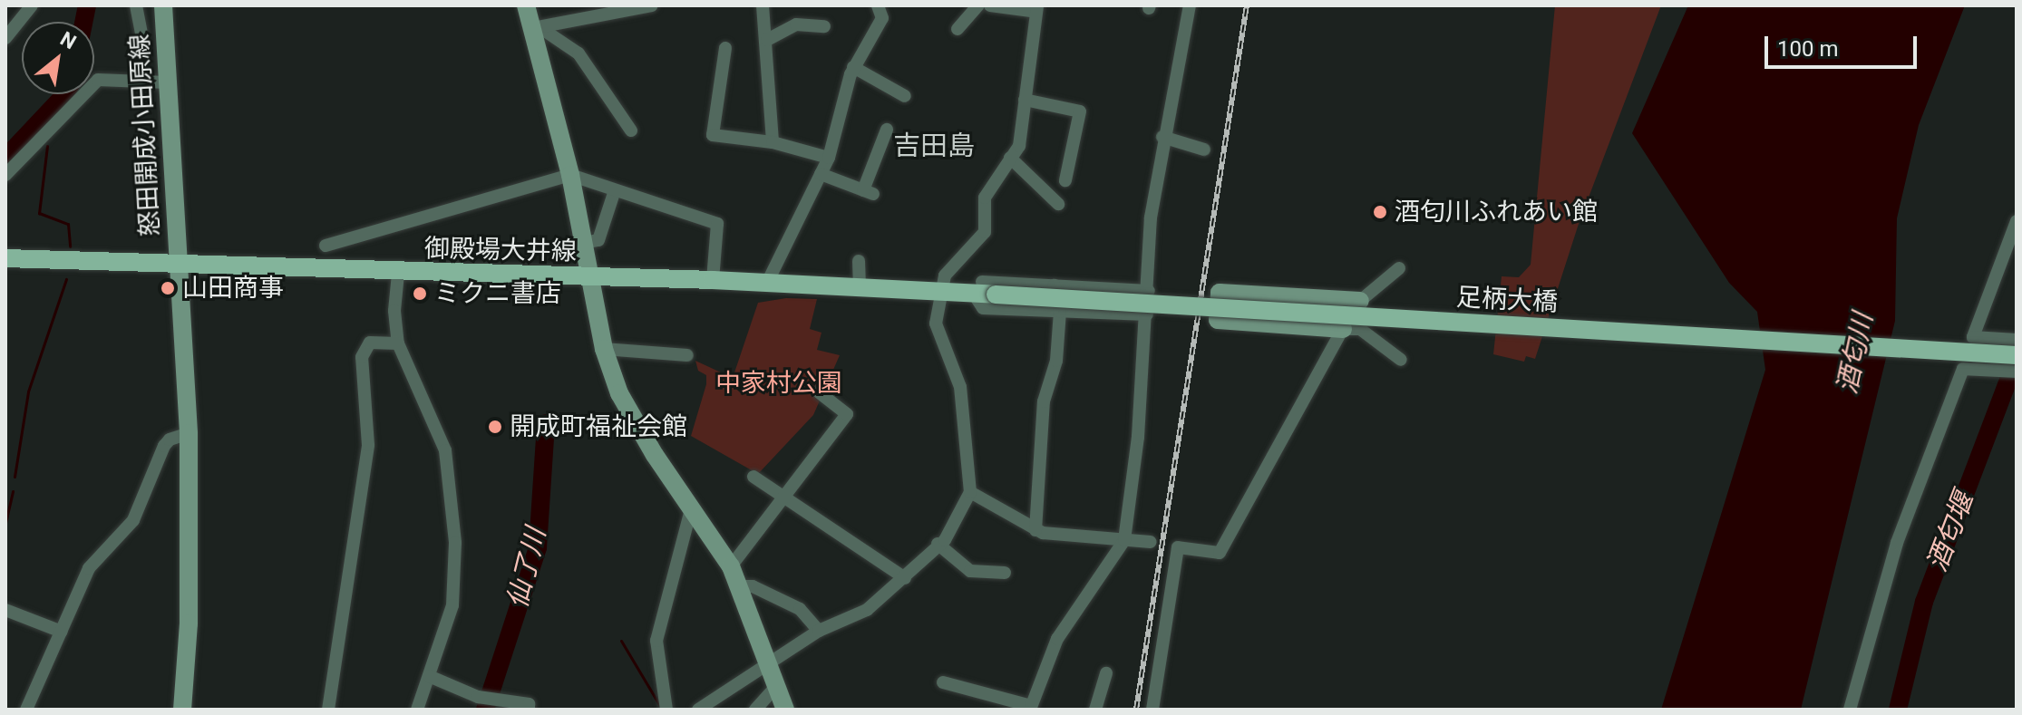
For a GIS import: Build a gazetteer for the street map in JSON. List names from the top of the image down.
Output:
{
  "streets": {
    "main road": ["御殿場大井線", "足柄大橋"],
    "street": ["怒田開成小田原線"]
  },
  "crossings": [
    ["怒田開成小田原線", "御殿場大井線"],
    ["御殿場大井線", "足柄大橋"]
  ],
  "districts": ["吉田島"],
  "water": ["酒匂川", "酒匂堰", "仙了川"],
  "parks": ["中家村公園"],
  "places": [
    "酒匂川ふれあい館",
    "山田商事",
    "ミクニ書店",
    "開成町福祉会館"
  ],
  "scale_bar": "100 m",
  "north": "top right"
}
